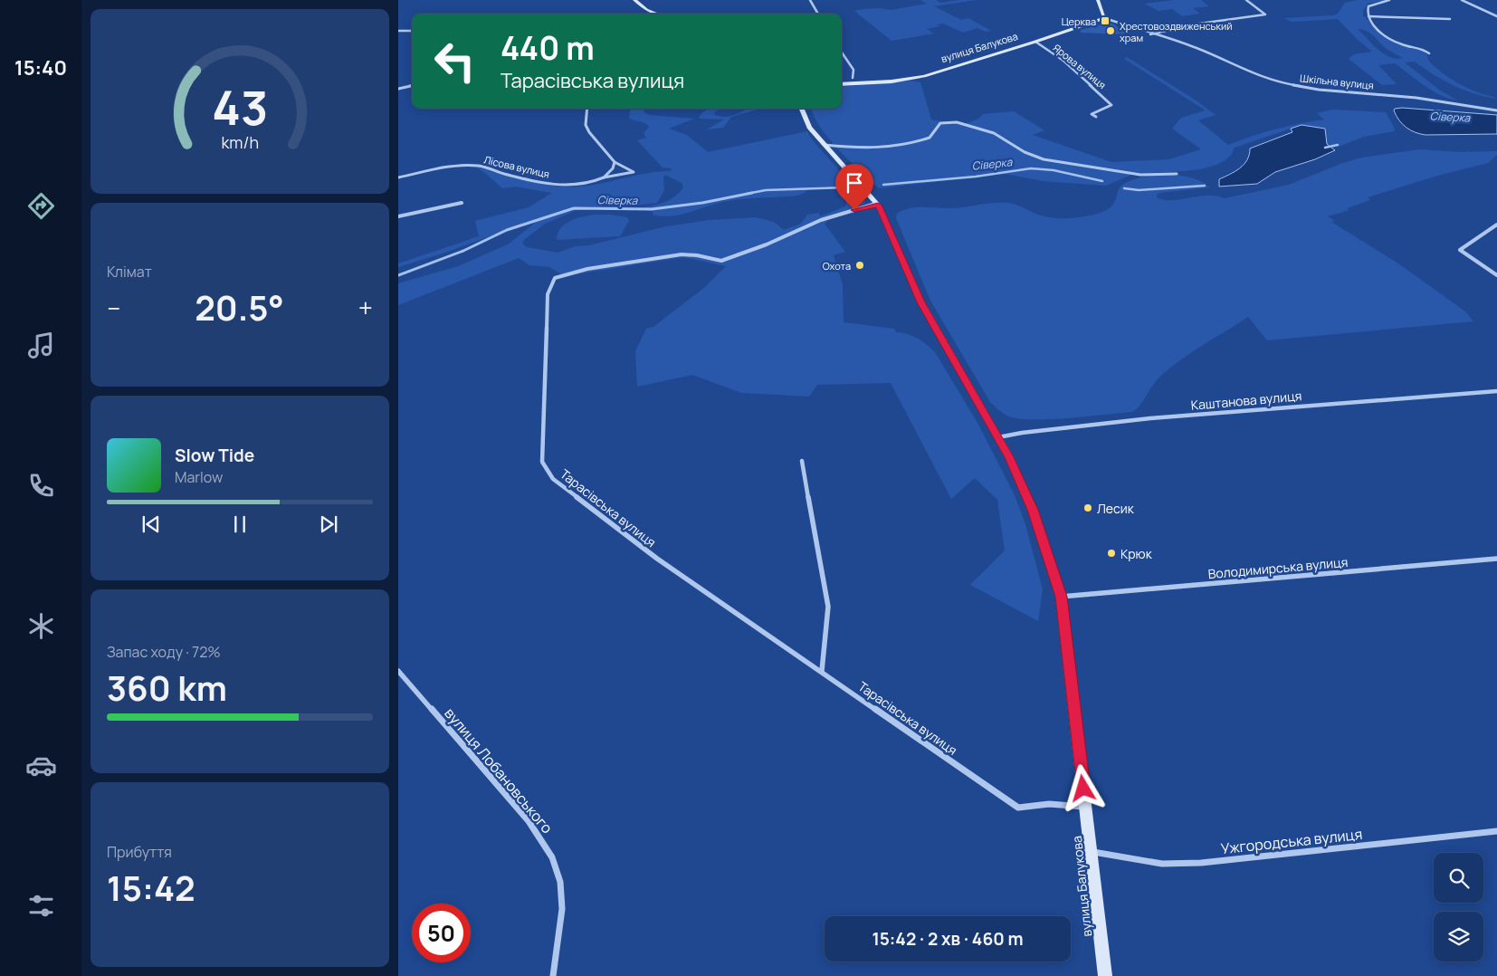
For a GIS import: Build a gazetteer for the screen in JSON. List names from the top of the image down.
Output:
{
  "streets": {
    "main road": ["вулиця Балукова"],
    "street": [
      "Ярова вулиця",
      "Шкільна вулиця",
      "Лісова вулиця",
      "Каштанова вулиця",
      "Тарасівська вулиця",
      "Володимирська вулиця",
      "вулиця Лобановського",
      "Ужгородська вулиця"
    ]
  },
  "crossings": [
    ["вулиця Балукова", "Ярова вулиця"],
    ["вулиця Балукова", "Шкільна вулиця"],
    ["вулиця Балукова", "Каштанова вулиця"],
    ["вулиця Балукова", "Тарасівська вулиця"],
    ["вулиця Балукова", "Володимирська вулиця"],
    ["вулиця Балукова", "Ужгородська вулиця"]
  ],
  "water": ["Сіверка"],
  "places": {
    "transit": ["Церква"],
    "other": [
      "Хрестовоздвиженський храм",
      "Охота",
      "Лесик",
      "Крюк"
    ]
  },
  "page": {
    "tabs": "15:40",
    "turn": ["440 m", "Тарасівська вулиця"],
    "tile": [
      "Клімат",
      ["Запас ходу · 72%", "360 km"],
      ["Прибуття", "15:42"]
    ],
    "heat": ["−", "20.5°", "+"],
    "song": ["Slow Tide", "Marlow"],
    "limit": "50",
    "trip": "15:42 · 2 хв · 460 m",
    "gauge": ["43", "km/h"]
  }
}
